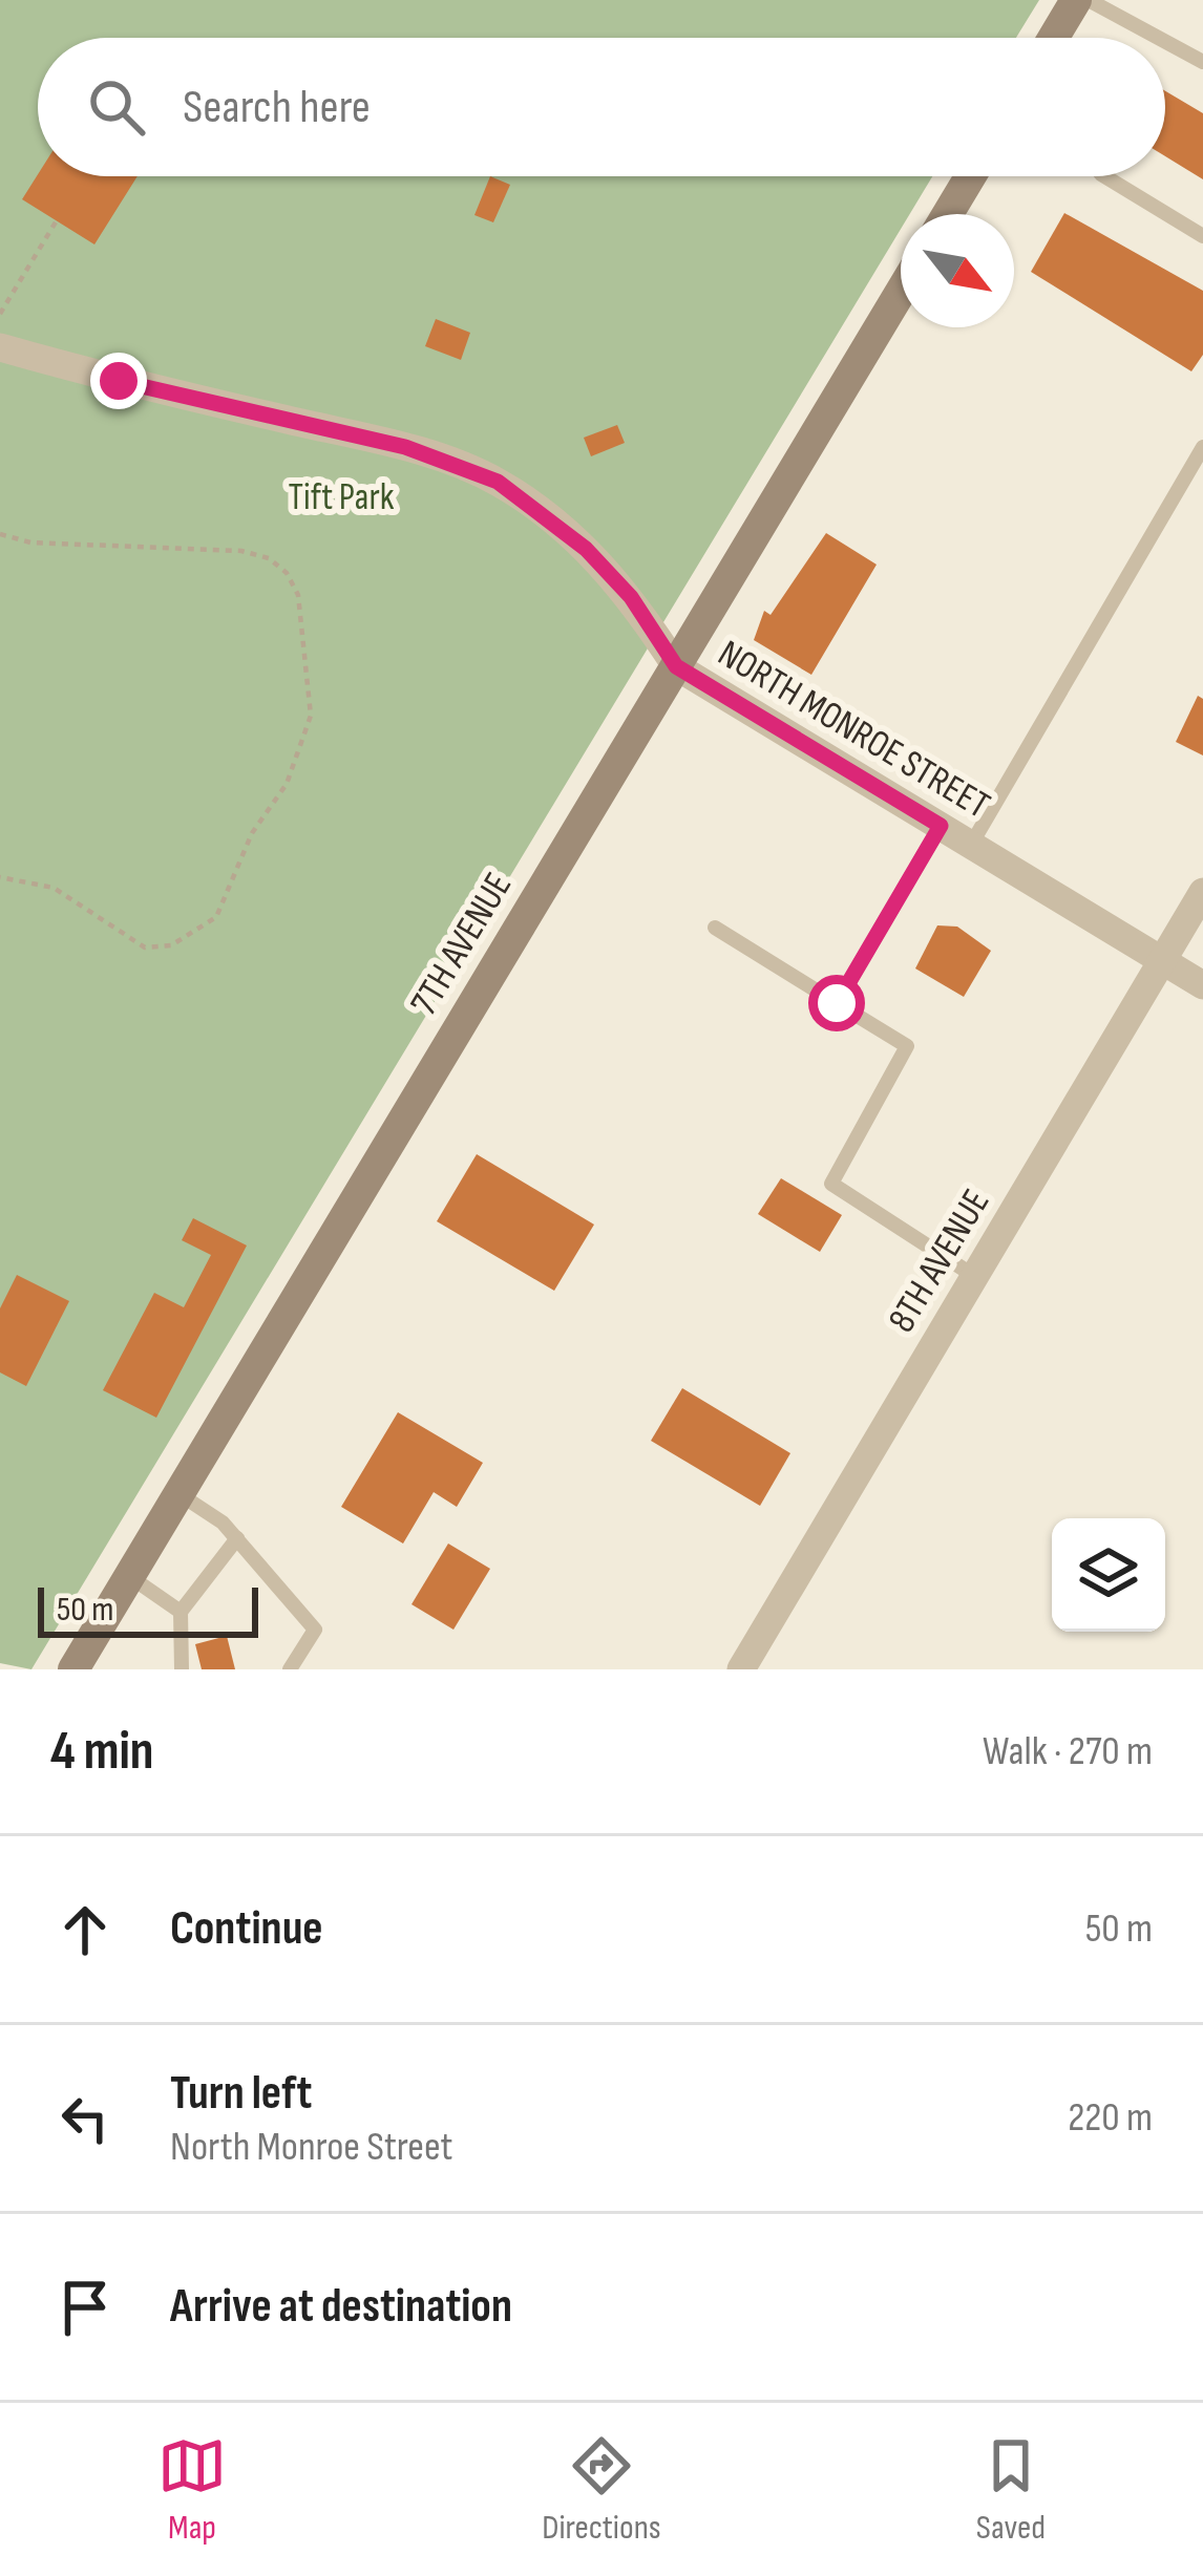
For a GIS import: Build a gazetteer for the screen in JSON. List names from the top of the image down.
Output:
{
  "streets": {
    "street": ["NORTH MONROE STREET", "7TH AVENUE", "8TH AVENUE"]
  },
  "crossings": [
    ["NORTH MONROE STREET", "7TH AVENUE"],
    ["NORTH MONROE STREET", "8TH AVENUE"]
  ],
  "parks": ["Tift Park"],
  "scale_bar": "50 m",
  "north": "bottom right",
  "page": {
    "search": "Search here",
    "scale": "50 m",
    "heading": ["4 min", "Walk · 270 m"],
    "list": [
      ["Continue", "50 m"],
      ["Turn left", "North Monroe Street", "220 m"],
      "Arrive at destination"
    ],
    "nav": ["Map", "Directions", "Saved"]
  }
}
